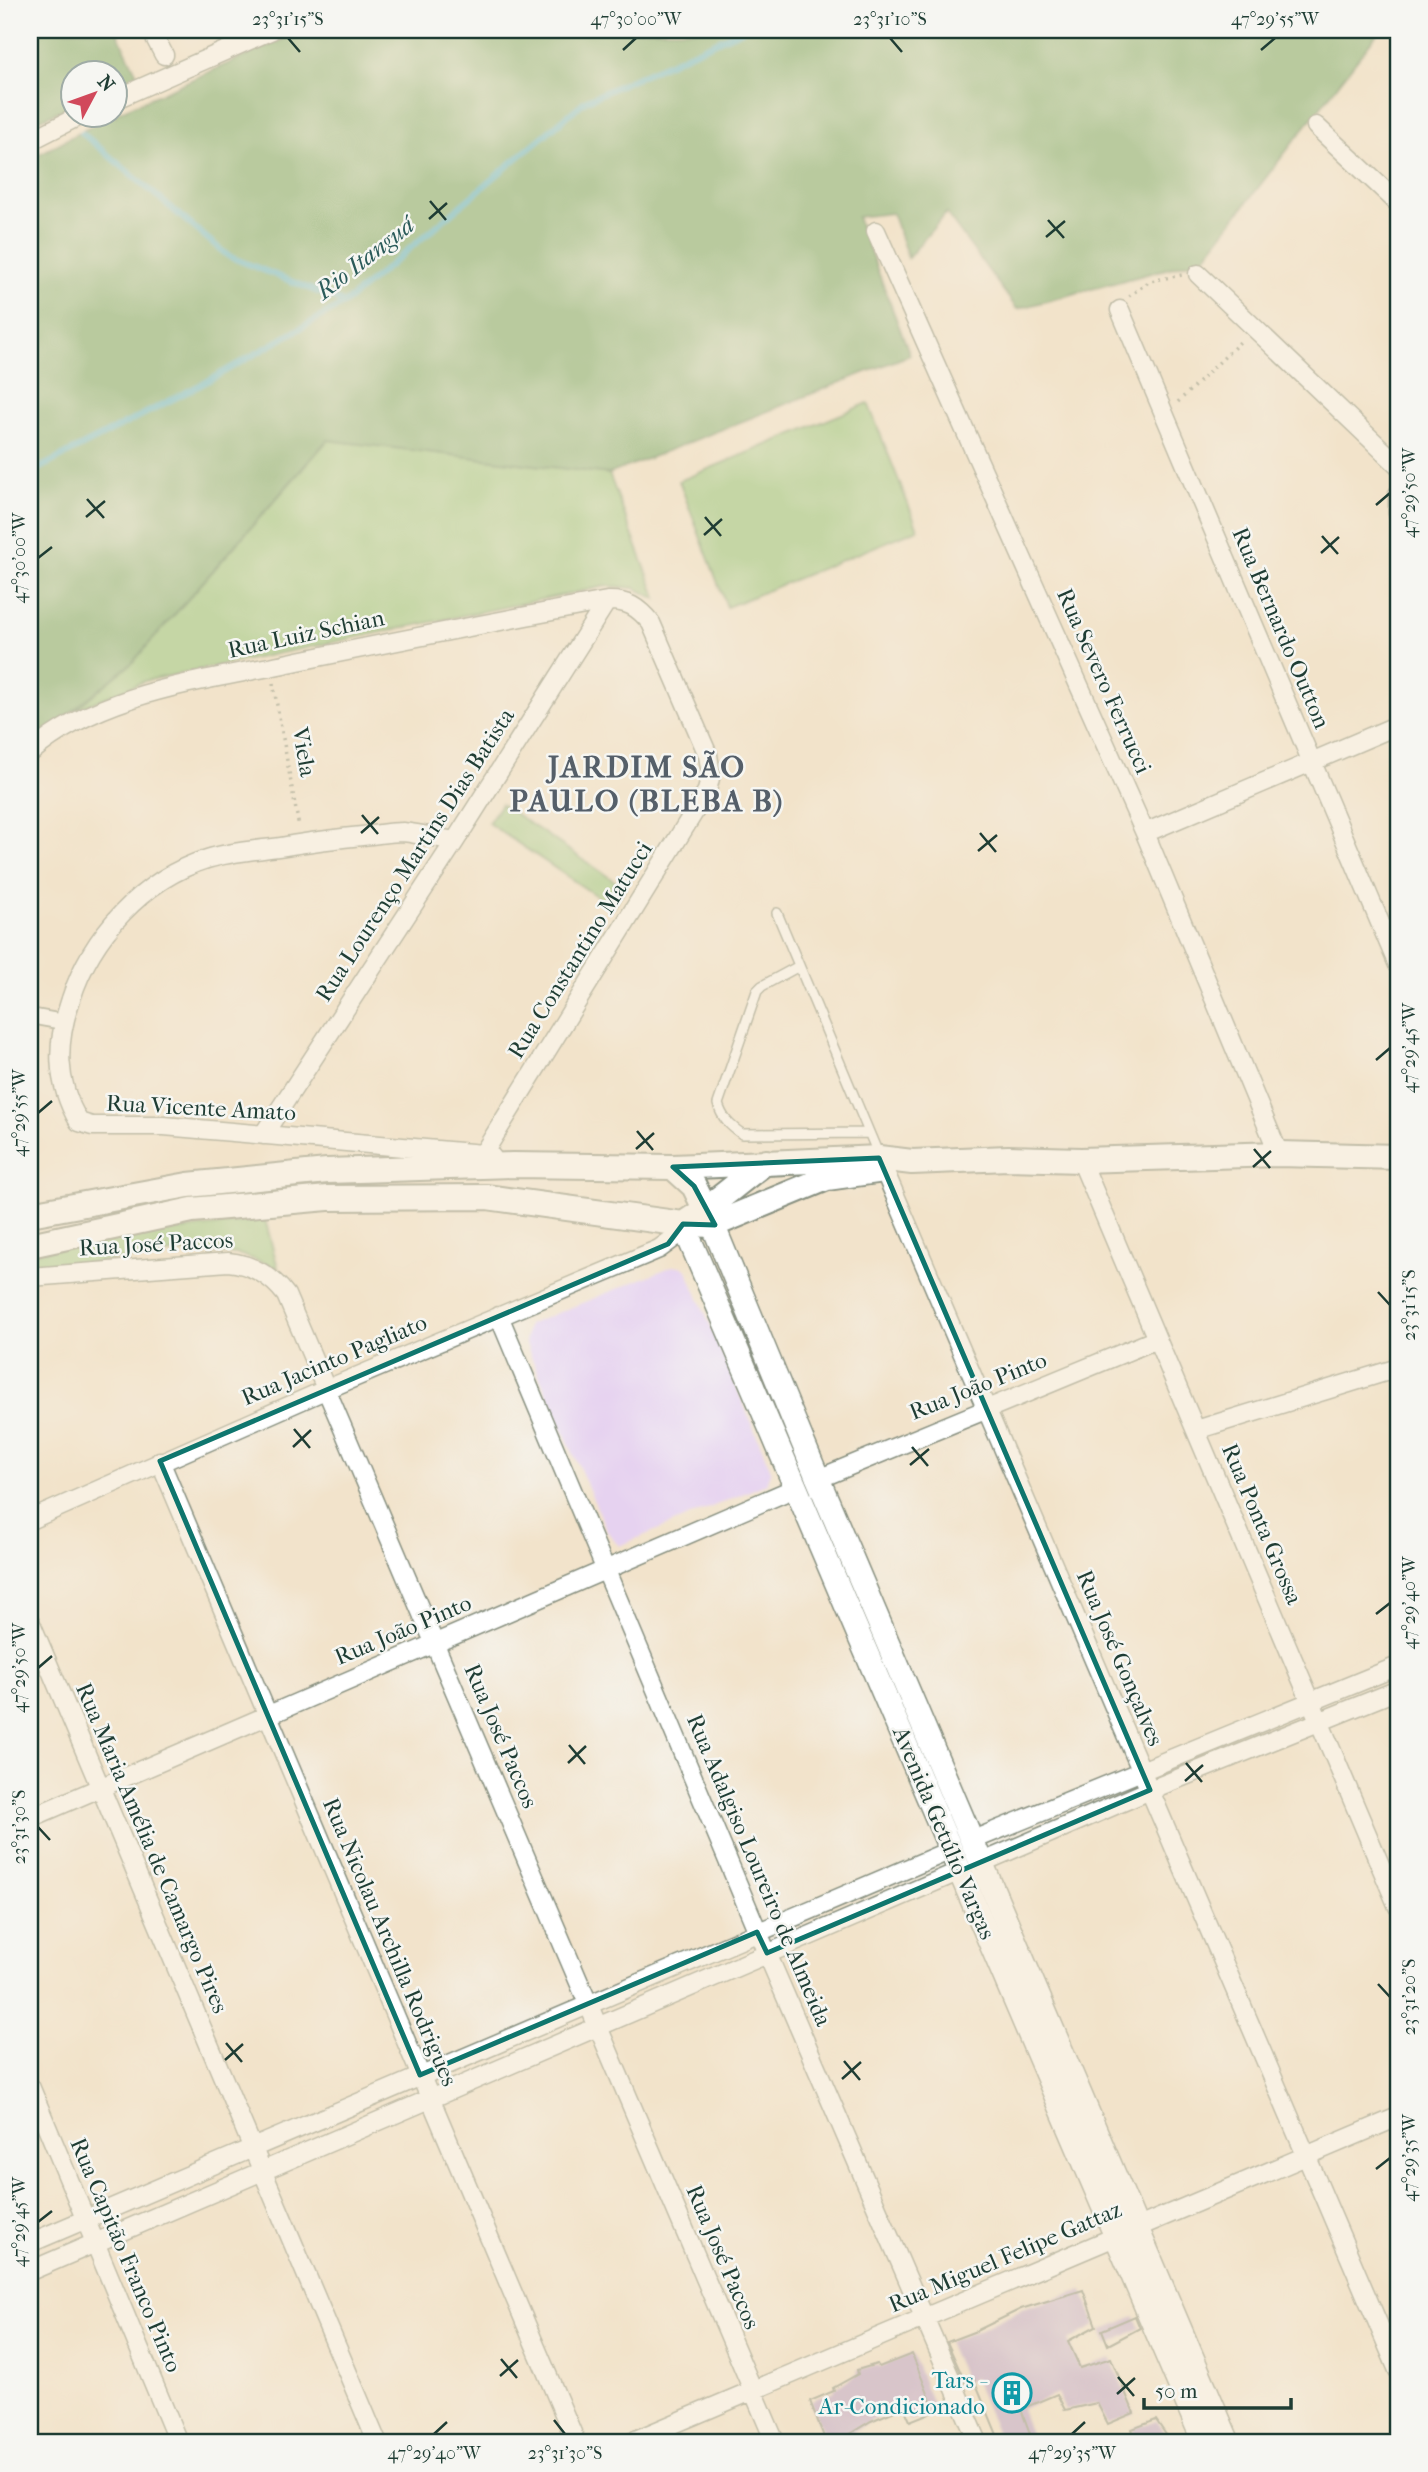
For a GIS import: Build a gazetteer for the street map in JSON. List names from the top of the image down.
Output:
{
  "streets": {
    "street": [
      "Rua Bernardo Outton",
      "Rua Luiz Schian",
      "Rua Severo Ferrucci",
      "Rua Lourenço Martins Dias Batista",
      "Rua Constantino Matucci",
      "Rua Vicente Amato",
      "Rua José Paccos",
      "Rua Jacinto Pagliato",
      "Rua João Pinto",
      "Rua Ponta Grossa",
      "Rua José Gonçalves",
      "Avenida Getúlio Vargas",
      "Rua Maria Amélia de Camargo Pires",
      "Rua Adalgiso Loureiro de Almeida",
      "Rua Nicolau Archilla Rodrigues",
      "Rua Capitão Franco Pinto",
      "Rua Miguel Felipe Gattaz"
    ],
    "path": ["Viela"]
  },
  "crossings": [
    ["Rua Luiz Schian", "Viela"],
    ["Rua Luiz Schian", "Rua Lourenço Martins Dias Batista"],
    ["Rua Luiz Schian", "Rua Constantino Matucci"],
    ["Viela", "Rua Vicente Amato"],
    ["Rua Lourenço Martins Dias Batista", "Rua Constantino Matucci"],
    ["Rua Lourenço Martins Dias Batista", "Rua Vicente Amato"],
    ["Rua Constantino Matucci", "Rua Vicente Amato"],
    ["Rua José Paccos", "Rua Jacinto Pagliato"],
    ["Rua José Paccos", "Rua João Pinto"],
    ["Rua José Paccos", "Rua Miguel Felipe Gattaz"],
    ["Rua Jacinto Pagliato", "Avenida Getúlio Vargas"],
    ["Rua Jacinto Pagliato", "Rua Adalgiso Loureiro de Almeida"],
    ["Rua Jacinto Pagliato", "Rua Nicolau Archilla Rodrigues"],
    ["Rua João Pinto", "Rua Ponta Grossa"],
    ["Rua João Pinto", "Rua José Gonçalves"],
    ["Rua João Pinto", "Avenida Getúlio Vargas"],
    ["Rua João Pinto", "Rua Maria Amélia de Camargo Pires"],
    ["Rua João Pinto", "Rua Adalgiso Loureiro de Almeida"],
    ["Rua João Pinto", "Rua Nicolau Archilla Rodrigues"],
    ["Rua José Gonçalves", "Rua Miguel Felipe Gattaz"],
    ["Avenida Getúlio Vargas", "Rua Miguel Felipe Gattaz"],
    ["Rua Adalgiso Loureiro de Almeida", "Rua Miguel Felipe Gattaz"]
  ],
  "districts": ["JARDIM SÃO PAULO (BLEBA B)"],
  "water": ["Rio Itanguá"],
  "places": {
    "building": ["Tars - Ar-Condicionado"]
  },
  "scale_bar": "50 m",
  "north": "top right",
  "coordinates": [
    "23°31'15\"S",
    "47°30'00\"W",
    "23°31'10\"S",
    "47°29'55\"W",
    "47°29'50\"W",
    "47°29'45\"W",
    "47°29'40\"W",
    "23°31'30\"S",
    "23°31'20\"S",
    "47°29'35\"W"
  ]
}
